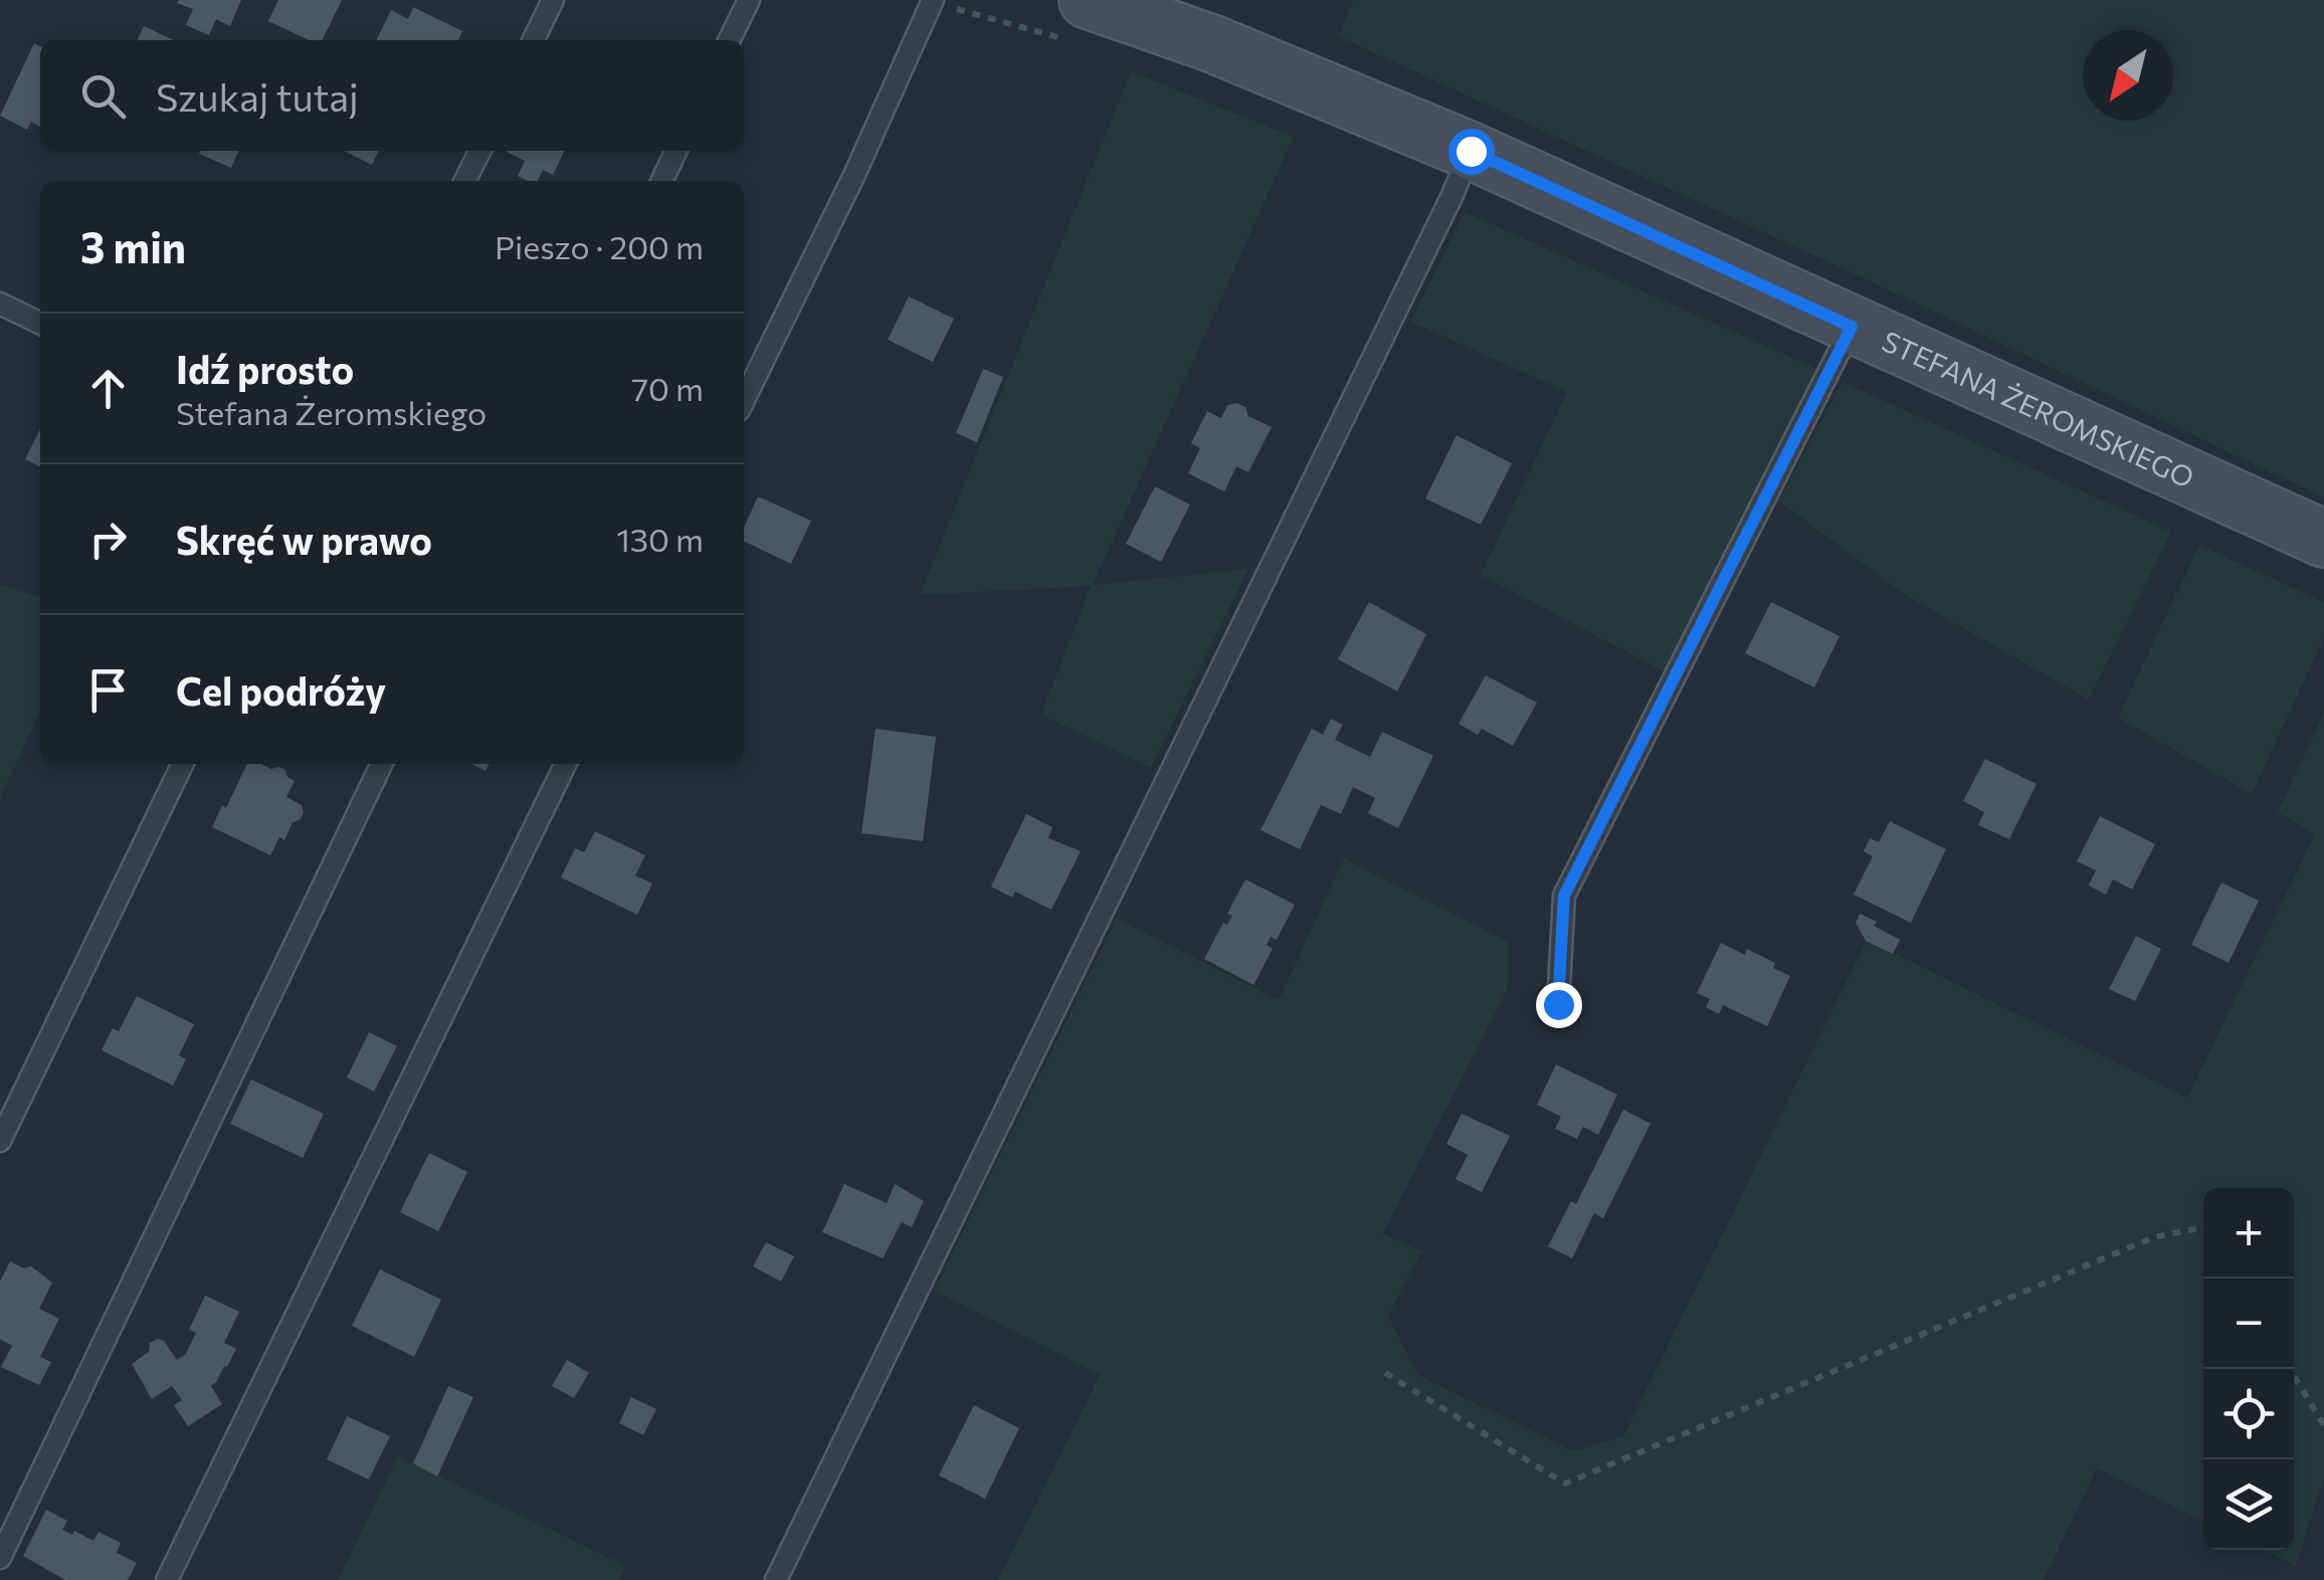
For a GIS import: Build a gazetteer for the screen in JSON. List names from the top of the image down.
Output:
{
  "streets": {
    "main road": ["STEFANA ŻEROMSKIEGO"]
  },
  "north": "bottom left",
  "page": {
    "search": "Szukaj tutaj",
    "heading": ["3 min", "Pieszo · 200 m"],
    "list": [
      ["Idź prosto", "Stefana Żeromskiego", "70 m"],
      ["Skręć w prawo", "130 m"],
      "Cel podróży"
    ],
    "map_buttons": ["+", "−"]
  }
}
